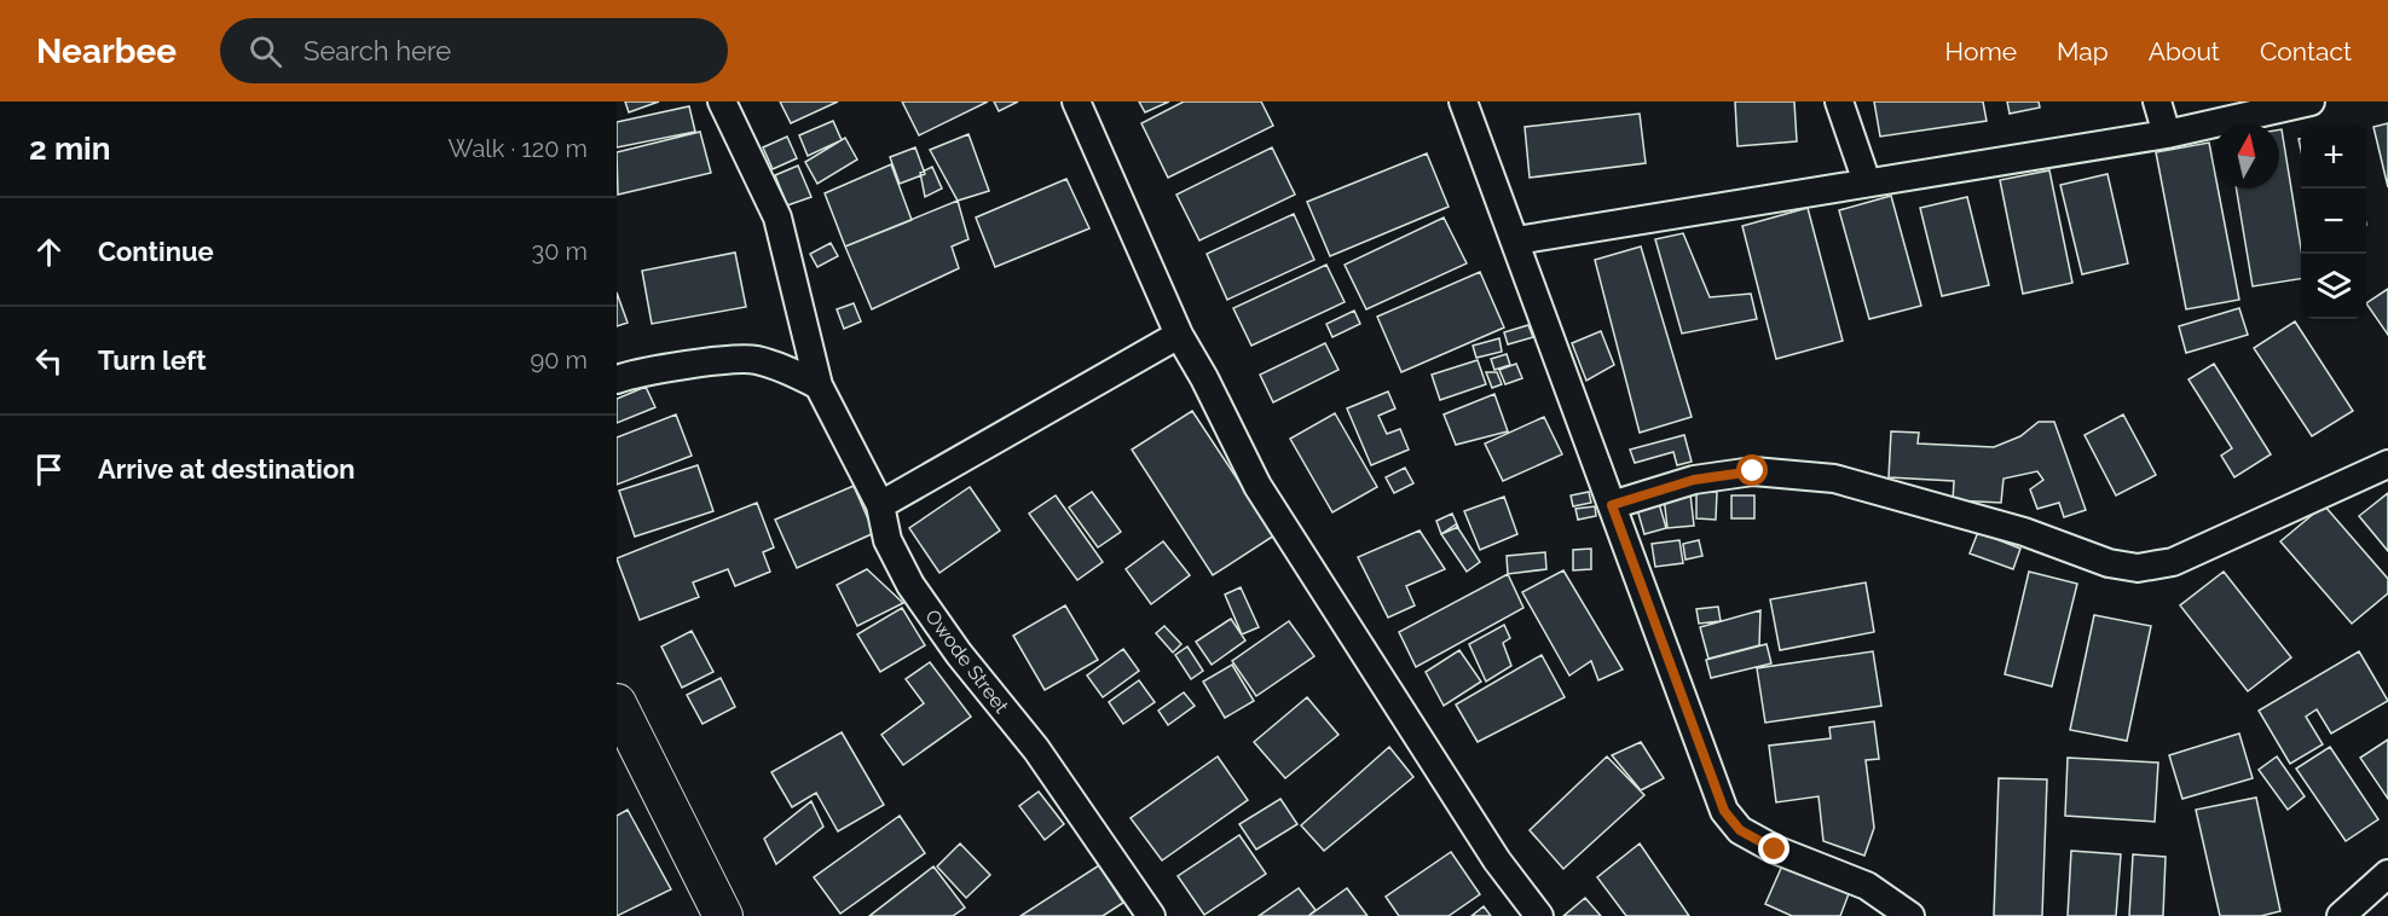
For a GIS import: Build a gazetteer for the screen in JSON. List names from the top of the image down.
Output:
{
  "streets": {
    "street": ["Owode Street"]
  },
  "north": "top",
  "page": {
    "header": "Nearbee",
    "search": "Search here",
    "nav": [
      "Home",
      "Map",
      "About",
      "Contact"
    ],
    "heading": ["2 min", "Walk · 120 m"],
    "map_buttons": ["+", "−"],
    "list": [
      ["Continue", "30 m"],
      ["Turn left", "90 m"],
      "Arrive at destination"
    ]
  }
}
